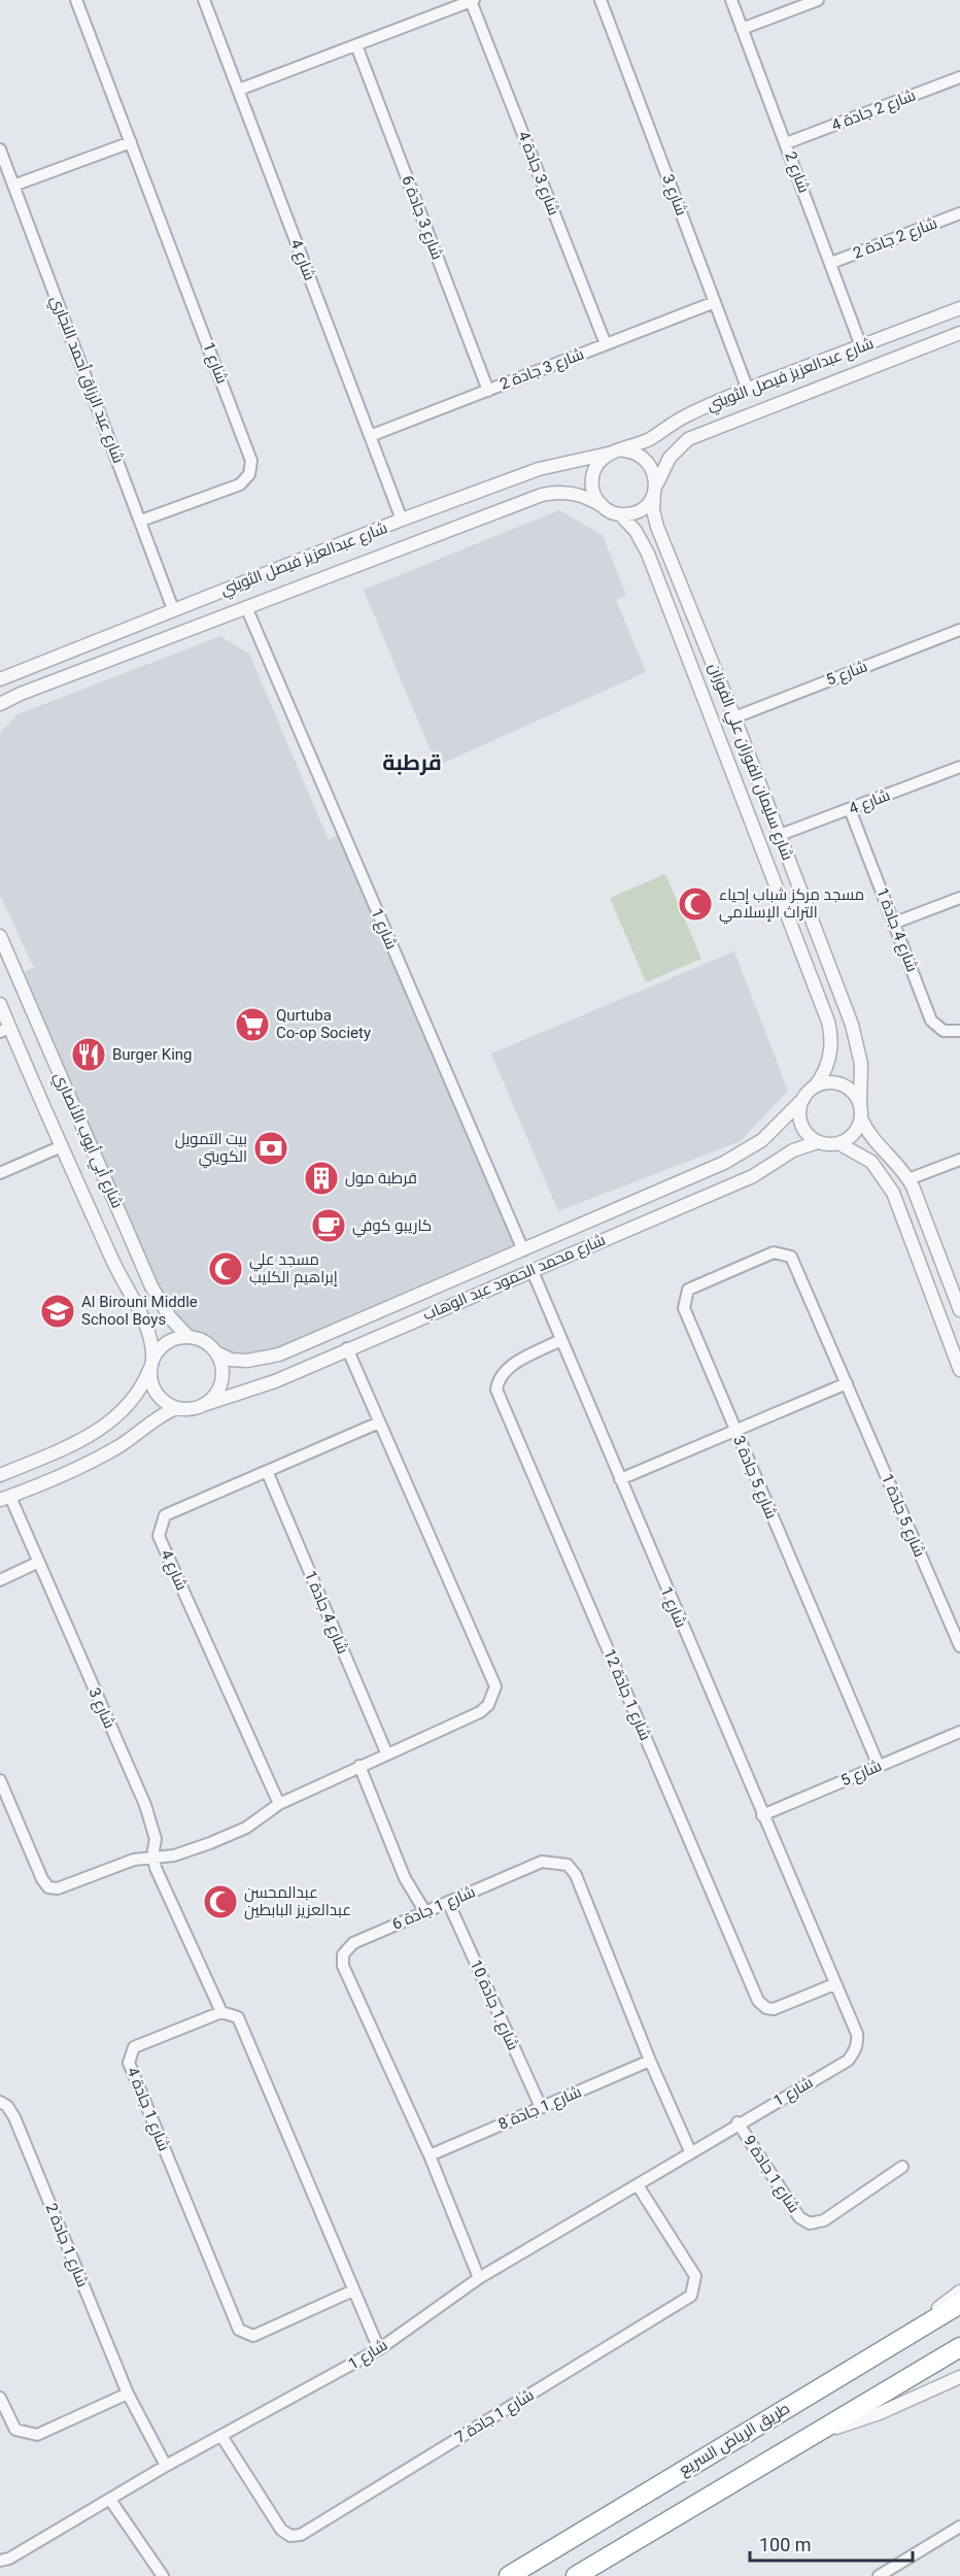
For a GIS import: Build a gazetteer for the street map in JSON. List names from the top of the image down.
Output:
{
  "streets": {
    "highway": ["طريق الرياض السريع"],
    "street": [
      "شارع 2 جادة 4",
      "شارع 2",
      "شارع 3 جادة 4",
      "شارع 3",
      "شارع 3 جادة 6",
      "شارع 2 جادة 2",
      "شارع 4",
      "شارع 1",
      "شارع 3 جادة 2",
      "شارع عبدالعزيز فيصل الثويني",
      "شارع عبد الرزاق أحمد النجاري",
      "شارع 5",
      "شارع سليمان الفوزان علي الفوزان",
      "شارع 4 جادة 1",
      "شارع أبي أيوب الأنصاري",
      "شارع محمد الحمود عبد الوهاب",
      "شارع 5 جادة 3",
      "شارع 5 جادة 1",
      "شارع 1 جادة 12",
      "شارع 1 جادة 6",
      "شارع 1 جادة 10",
      "شارع 1 جادة 8",
      "شارع 1 جادة 4",
      "شارع 1 جادة 9",
      "شارع 1 جادة 2",
      "شارع 1 جادة 7"
    ]
  },
  "crossings": [
    ["شارع 2 جادة 4", "شارع 2"],
    ["شارع 2", "شارع 2 جادة 2"],
    ["شارع 2", "شارع عبدالعزيز فيصل الثويني"],
    ["شارع 3 جادة 4", "شارع 3 جادة 2"],
    ["شارع 3", "شارع 3 جادة 2"],
    ["شارع 3", "شارع عبدالعزيز فيصل الثويني"],
    ["شارع 3", "شارع 1 جادة 4"],
    ["شارع 3 جادة 6", "شارع 3 جادة 2"],
    ["شارع 4", "شارع 3 جادة 2"],
    ["شارع 4", "شارع عبدالعزيز فيصل الثويني"],
    ["شارع 4", "شارع سليمان الفوزان علي الفوزان"],
    ["شارع 4", "شارع 4 جادة 1"],
    ["شارع 1", "شارع عبدالعزيز فيصل الثويني"],
    ["شارع 1", "شارع عبد الرزاق أحمد النجاري"],
    ["شارع 1", "شارع 5"],
    ["شارع 1", "شارع محمد الحمود عبد الوهاب"],
    ["شارع 1", "شارع 1 جادة 12"],
    ["شارع 1", "شارع 1 جادة 6"],
    ["شارع 1", "شارع 1 جادة 9"],
    ["شارع 1", "شارع 1 جادة 2"],
    ["شارع 1", "شارع 1 جادة 7"],
    ["شارع عبدالعزيز فيصل الثويني", "شارع عبد الرزاق أحمد النجاري"],
    ["شارع عبدالعزيز فيصل الثويني", "شارع سليمان الفوزان علي الفوزان"],
    ["شارع 5", "شارع سليمان الفوزان علي الفوزان"],
    ["شارع 5", "شارع 5 جادة 3"],
    ["شارع سليمان الفوزان علي الفوزان", "شارع محمد الحمود عبد الوهاب"],
    ["شارع أبي أيوب الأنصاري", "شارع محمد الحمود عبد الوهاب"],
    ["شارع 5 جادة 3", "شارع 5 جادة 1"],
    ["شارع 1 جادة 6", "شارع 1 جادة 10"],
    ["شارع 1 جادة 6", "شارع 1 جادة 8"],
    ["شارع 1 جادة 10", "شارع 1 جادة 8"]
  ],
  "districts": ["قرطبة"],
  "places": {
    "mosque": ["مسجد مركز شباب إحياء التراث الإسلامي", "مسجد علي إبراهيم الكليب", "عبدالمحسن عبدالعزيز البابطين"],
    "supermarket": ["Qurtuba Co-op Society"],
    "restaurant": ["Burger King"],
    "bank": ["بيت التمويل الكويتي"],
    "building": ["قرطبة مول"],
    "cafe": ["كاريبو كوفي"],
    "school or university": ["Al Birouni Middle School Boys"]
  },
  "scale_bar": "100 m"
}
